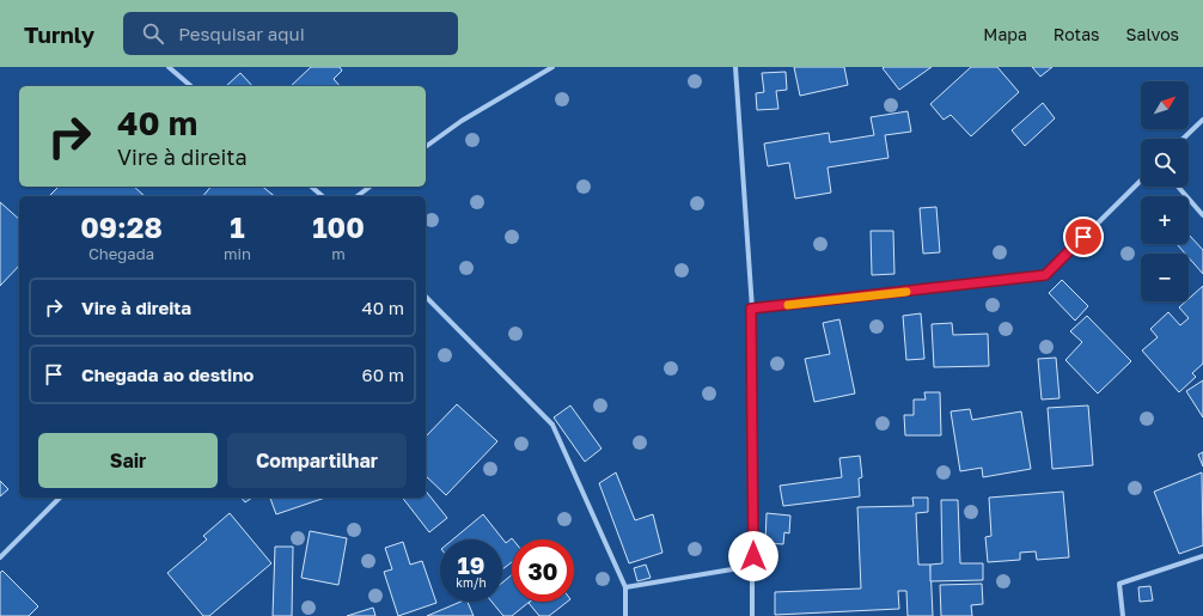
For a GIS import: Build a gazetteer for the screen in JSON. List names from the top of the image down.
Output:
{
  "north": "top right",
  "page": {
    "header": "Turnly",
    "search": "Pesquisar aqui",
    "nav": ["Mapa", "Rotas", "Salvos"],
    "map_buttons": ["+", "−"],
    "turn": ["40 m", "Vire à direita"],
    "eta": [
      "09:28",
      "Chegada",
      "1",
      "min",
      "100",
      "m"
    ],
    "list": [
      {
        "name": "Vire à direita",
        "value": "40 m"
      },
      {
        "name": "Chegada ao destino",
        "value": "60 m"
      }
    ],
    "buttons": ["Sair", "Compartilhar"],
    "speed": "19 km/h",
    "limit": "30"
  }
}
